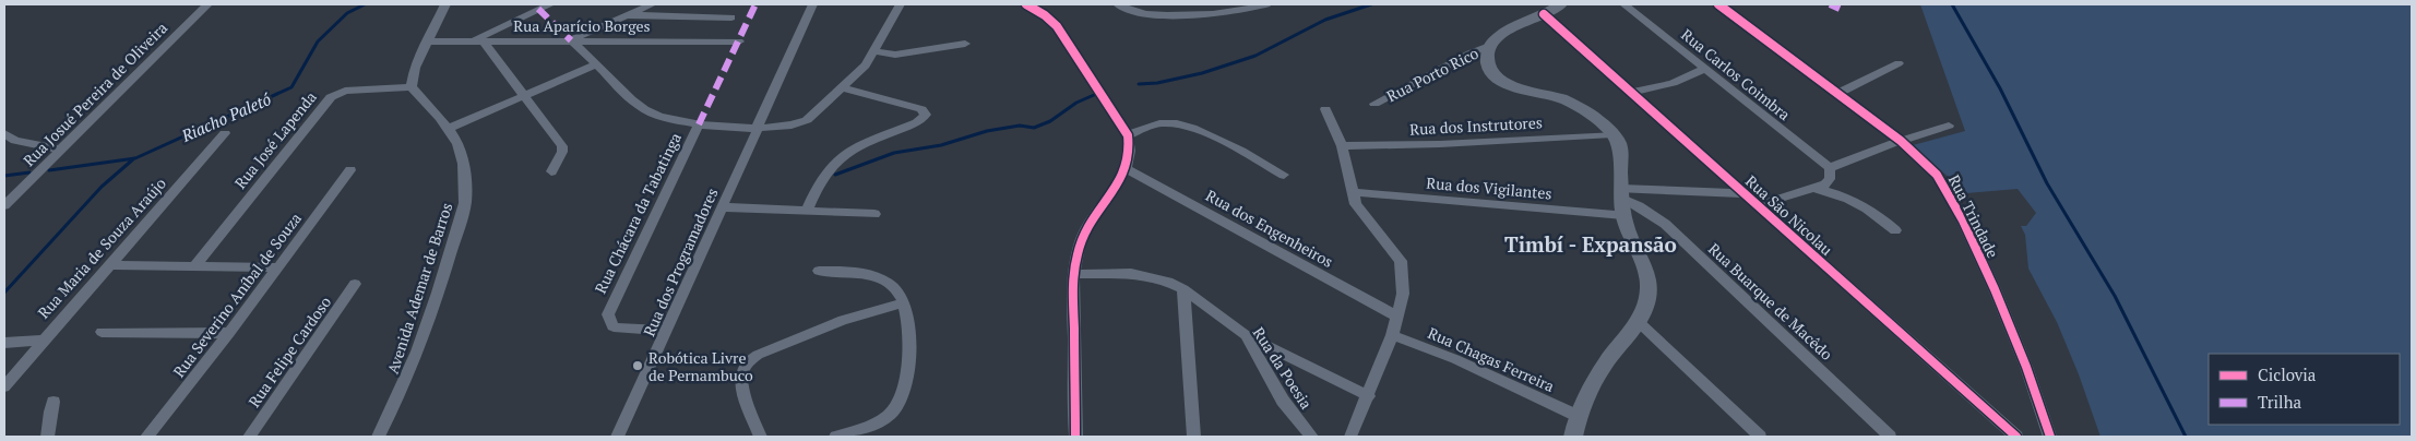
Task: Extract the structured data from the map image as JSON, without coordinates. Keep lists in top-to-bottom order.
{
  "streets": {
    "street": [
      "Rua Aparício Borges",
      "Rua Porto Rico",
      "Rua Carlos Coimbra",
      "Rua Josué Pereira de Oliveira",
      "Rua dos Instrutores",
      "Rua José Lapenda",
      "Rua dos Vigilantes",
      "Rua Chácara da Tabatinga",
      "Rua São Nicolau",
      "Rua Trindade",
      "Rua dos Engenheiros",
      "Rua Maria de Souza Araújo",
      "Rua dos Programadores",
      "Avenida Ademar de Barros",
      "Rua Severino Aníbal de Souza",
      "Rua Buarque de Macêdo",
      "Rua Felipe Cardoso",
      "Rua Chagas Ferreira",
      "Rua da Poesia"
    ]
  },
  "crossings": [
    ["Rua Porto Rico", "Rua dos Instrutores"],
    ["Rua Porto Rico", "Rua dos Vigilantes"],
    ["Rua Porto Rico", "Rua São Nicolau"],
    ["Rua Porto Rico", "Rua Buarque de Macêdo"],
    ["Rua Porto Rico", "Rua Chagas Ferreira"],
    ["Rua José Lapenda", "Avenida Ademar de Barros"],
    ["Rua dos Vigilantes", "Rua São Nicolau"],
    ["Rua dos Vigilantes", "Rua Buarque de Macêdo"],
    ["Rua Chácara da Tabatinga", "Rua dos Programadores"]
  ],
  "districts": ["Timbí - Expansão"],
  "water": ["Riacho Paletó"],
  "places": ["Robótica Livre de Pernambuco"],
  "legend": ["Ciclovia", "Trilha"]
}
